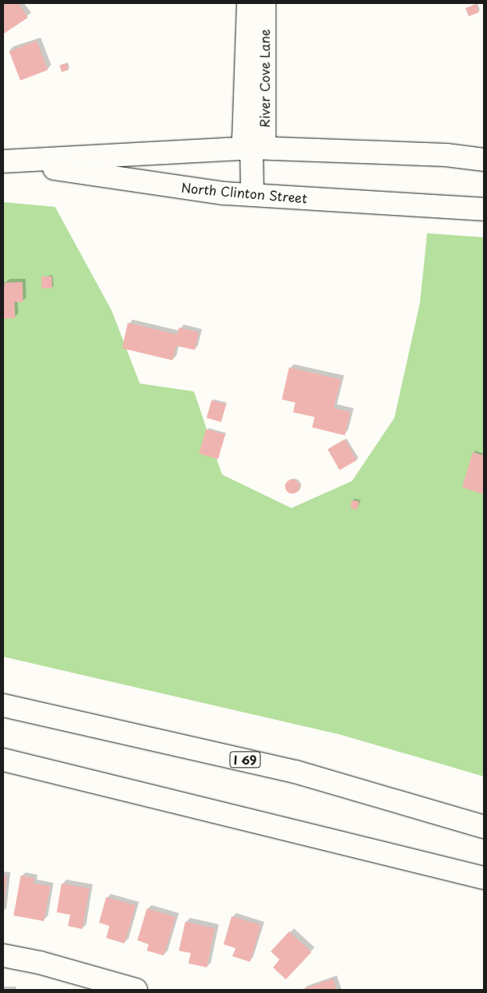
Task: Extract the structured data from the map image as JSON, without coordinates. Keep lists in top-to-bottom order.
{
  "streets": {
    "main road": ["River Cove Lane", "North Clinton Street", "I 69"]
  },
  "crossings": [
    ["River Cove Lane", "North Clinton Street"]
  ]
}
